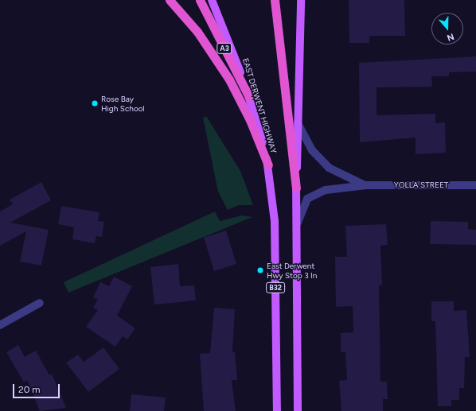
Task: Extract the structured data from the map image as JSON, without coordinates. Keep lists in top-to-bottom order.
{
  "streets": {
    "highway": ["A3"],
    "main road": ["EAST DERWENT HIGHWAY", "B32"],
    "street": ["YOLLA STREET"]
  },
  "crossings": [
    ["A3", "EAST DERWENT HIGHWAY"]
  ],
  "places": ["Rose Bay High School", "East Derwent Hwy Stop 3 In"],
  "scale_bar": "20 m",
  "north": "bottom"
}
